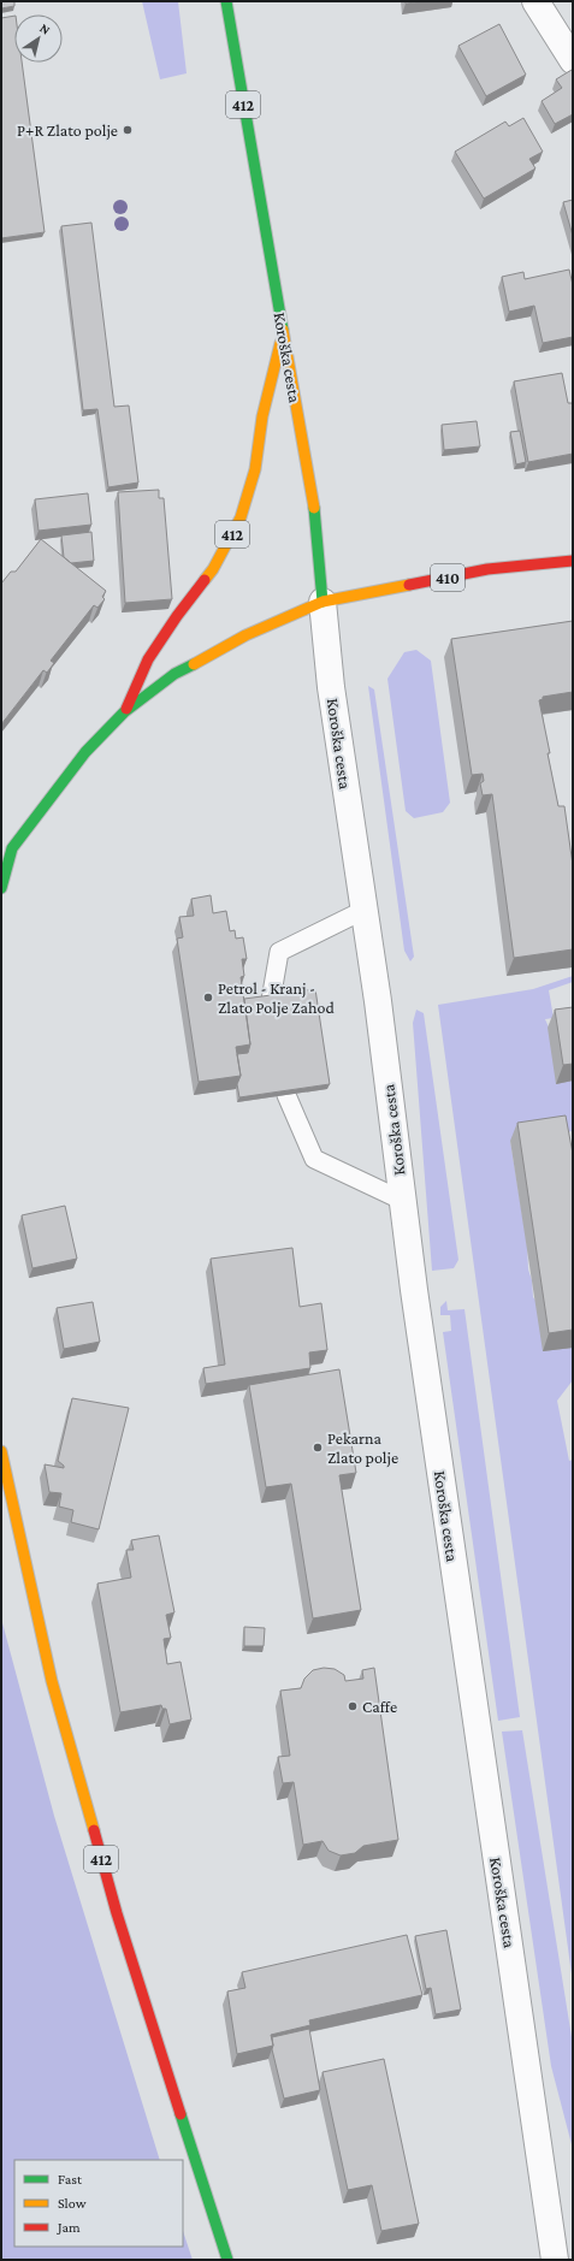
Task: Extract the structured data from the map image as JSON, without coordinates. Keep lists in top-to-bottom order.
{
  "streets": {
    "main road": ["412", "Koroška cesta", "410"]
  },
  "crossings": [
    ["412", "Koroška cesta"],
    ["412", "410"],
    ["Koroška cesta", "410"]
  ],
  "places": [
    "P+R Zlato polje",
    "Petrol - Kranj - Zlato Polje Zahod",
    "Pekarna Zlato polje",
    "Caffe"
  ],
  "legend": ["Fast", "Slow", "Jam"],
  "north": "top right"
}
